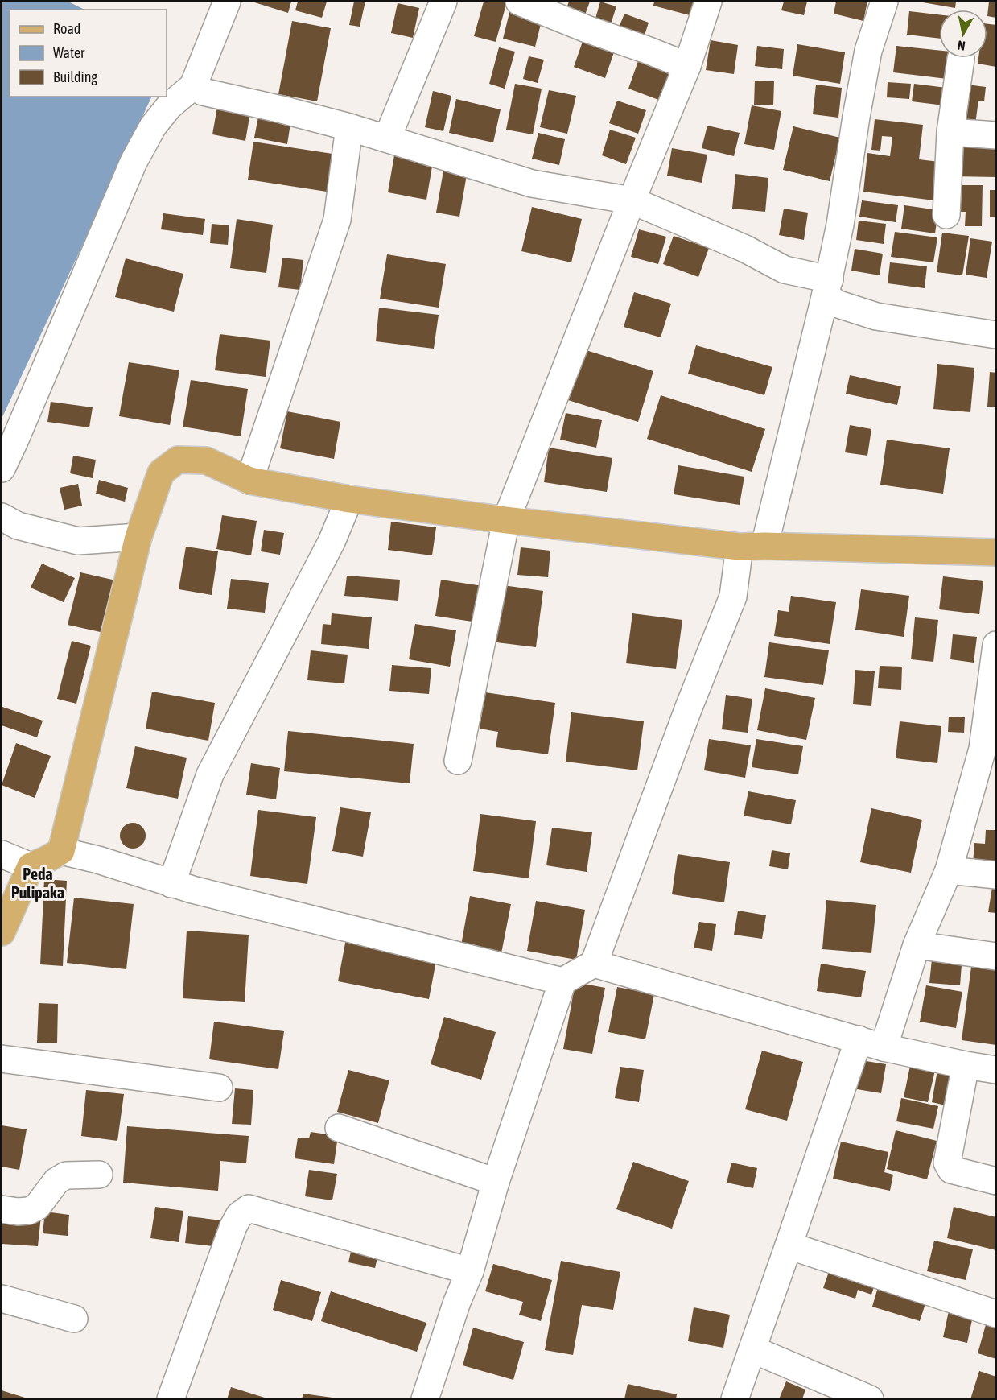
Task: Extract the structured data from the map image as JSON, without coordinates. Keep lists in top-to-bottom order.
{
  "districts": ["Peda Pulipaka"],
  "legend": ["Road", "Water", "Building"],
  "north": "bottom"
}
